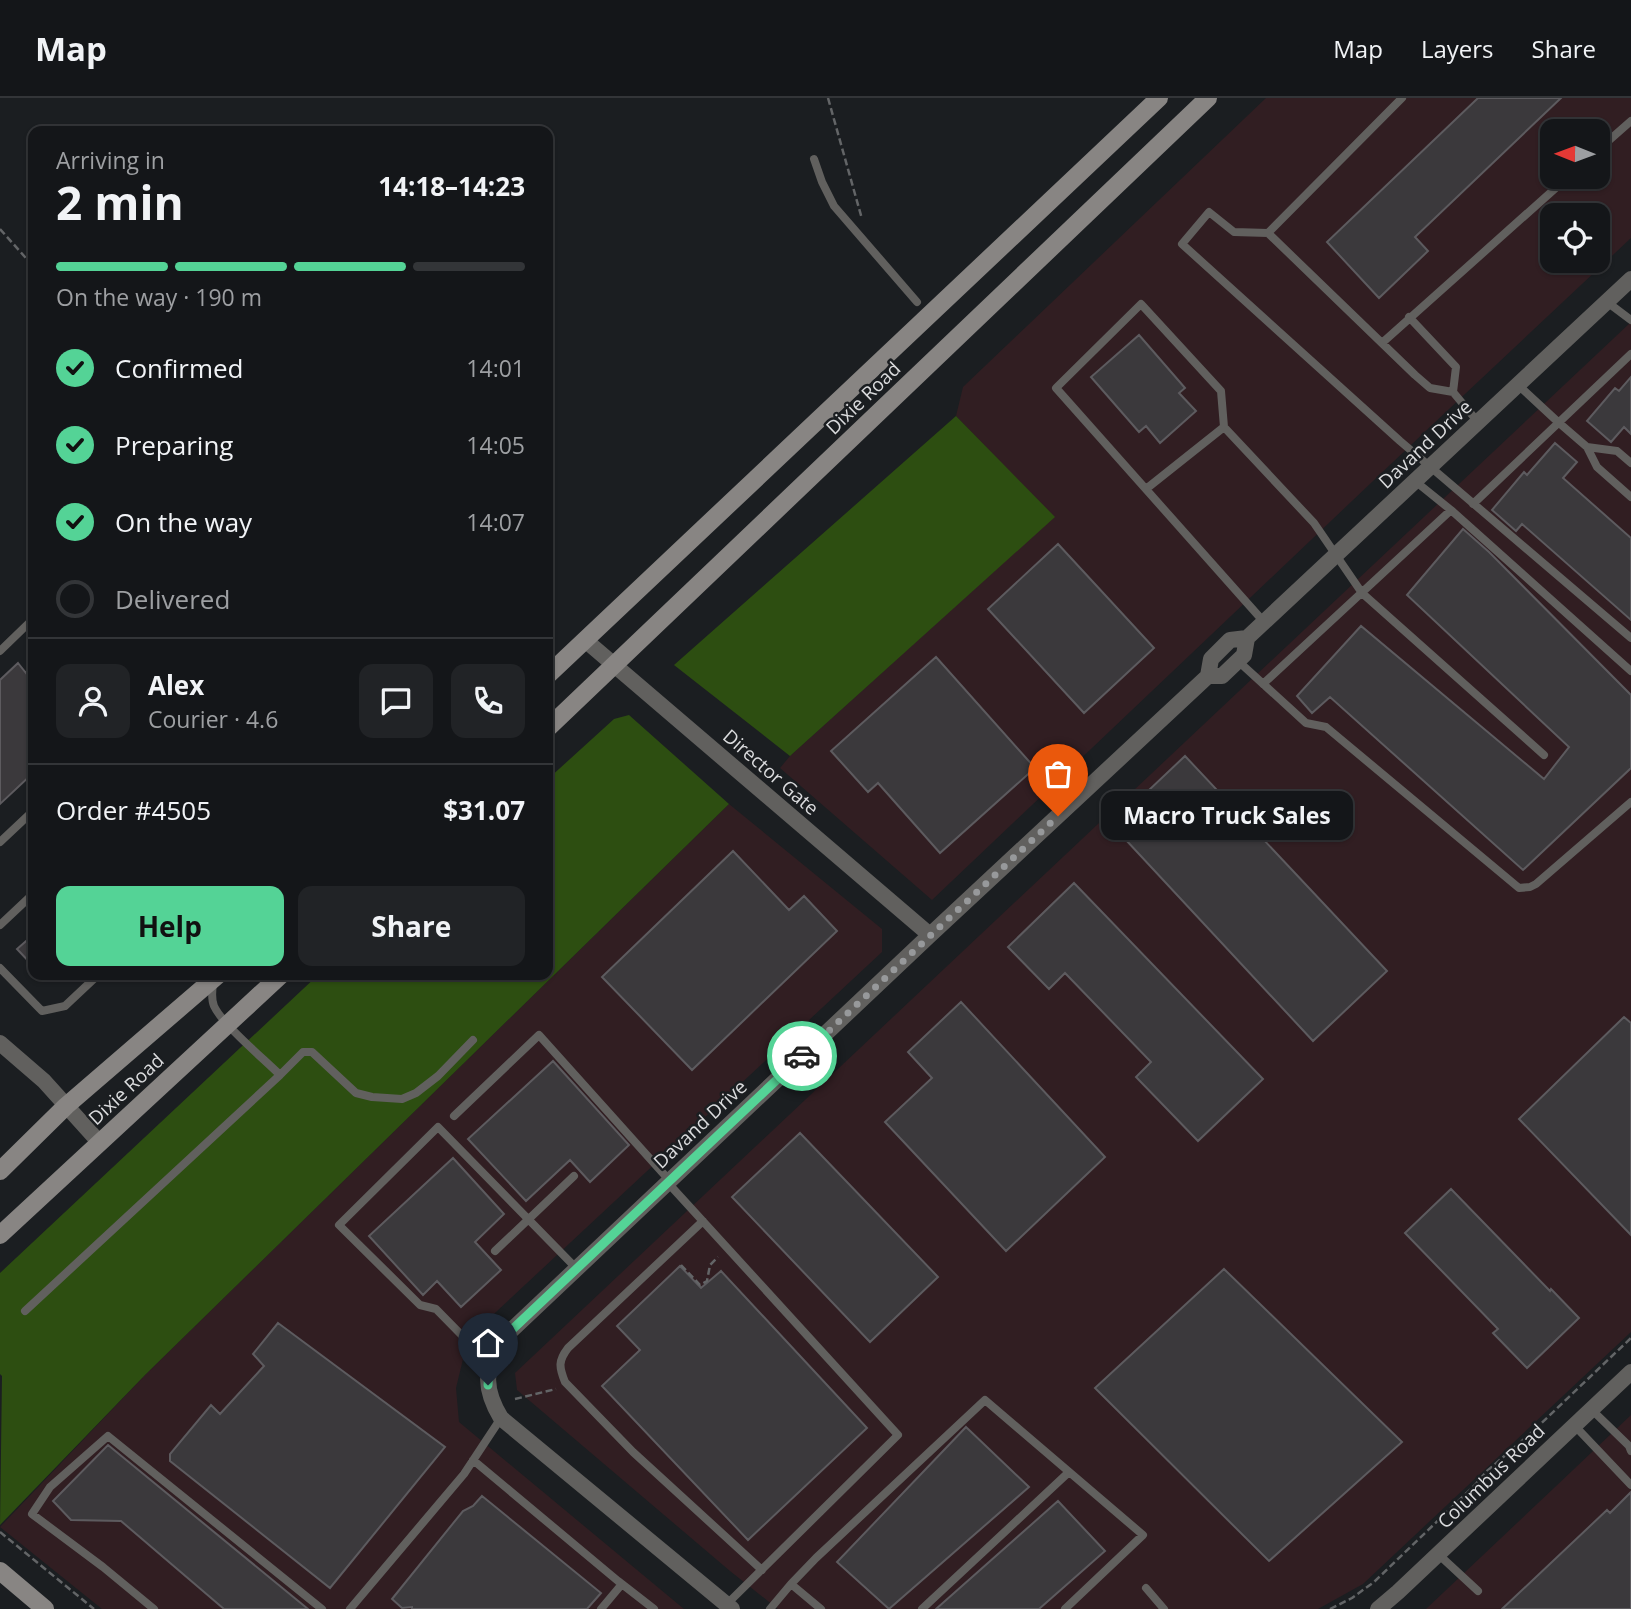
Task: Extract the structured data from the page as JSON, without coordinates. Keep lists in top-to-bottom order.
{
  "streets": {
    "main road": ["Dixie Road"],
    "street": ["Davand Drive", "Director Gate", "Columbus Road"]
  },
  "crossings": [
    ["Dixie Road", "Director Gate"],
    ["Davand Drive", "Director Gate"]
  ],
  "places": ["Macro Truck Sales"],
  "north": "left",
  "page": {
    "header": "Map",
    "nav": ["Map", "Layers", "Share"],
    "heading": ["2 min", "Arriving in", "14:18–14:23"],
    "panel": [
      "Alex",
      "Courier · 4.6",
      "Order #4505",
      "$31.07"
    ],
    "bar": "On the way · 190 m",
    "list": [
      ["Confirmed", "14:01"],
      ["Preparing", "14:05"],
      ["On the way", "14:07"],
      "Delivered"
    ],
    "bubble": "Macro Truck Sales",
    "buttons": ["Help", "Share"]
  }
}
